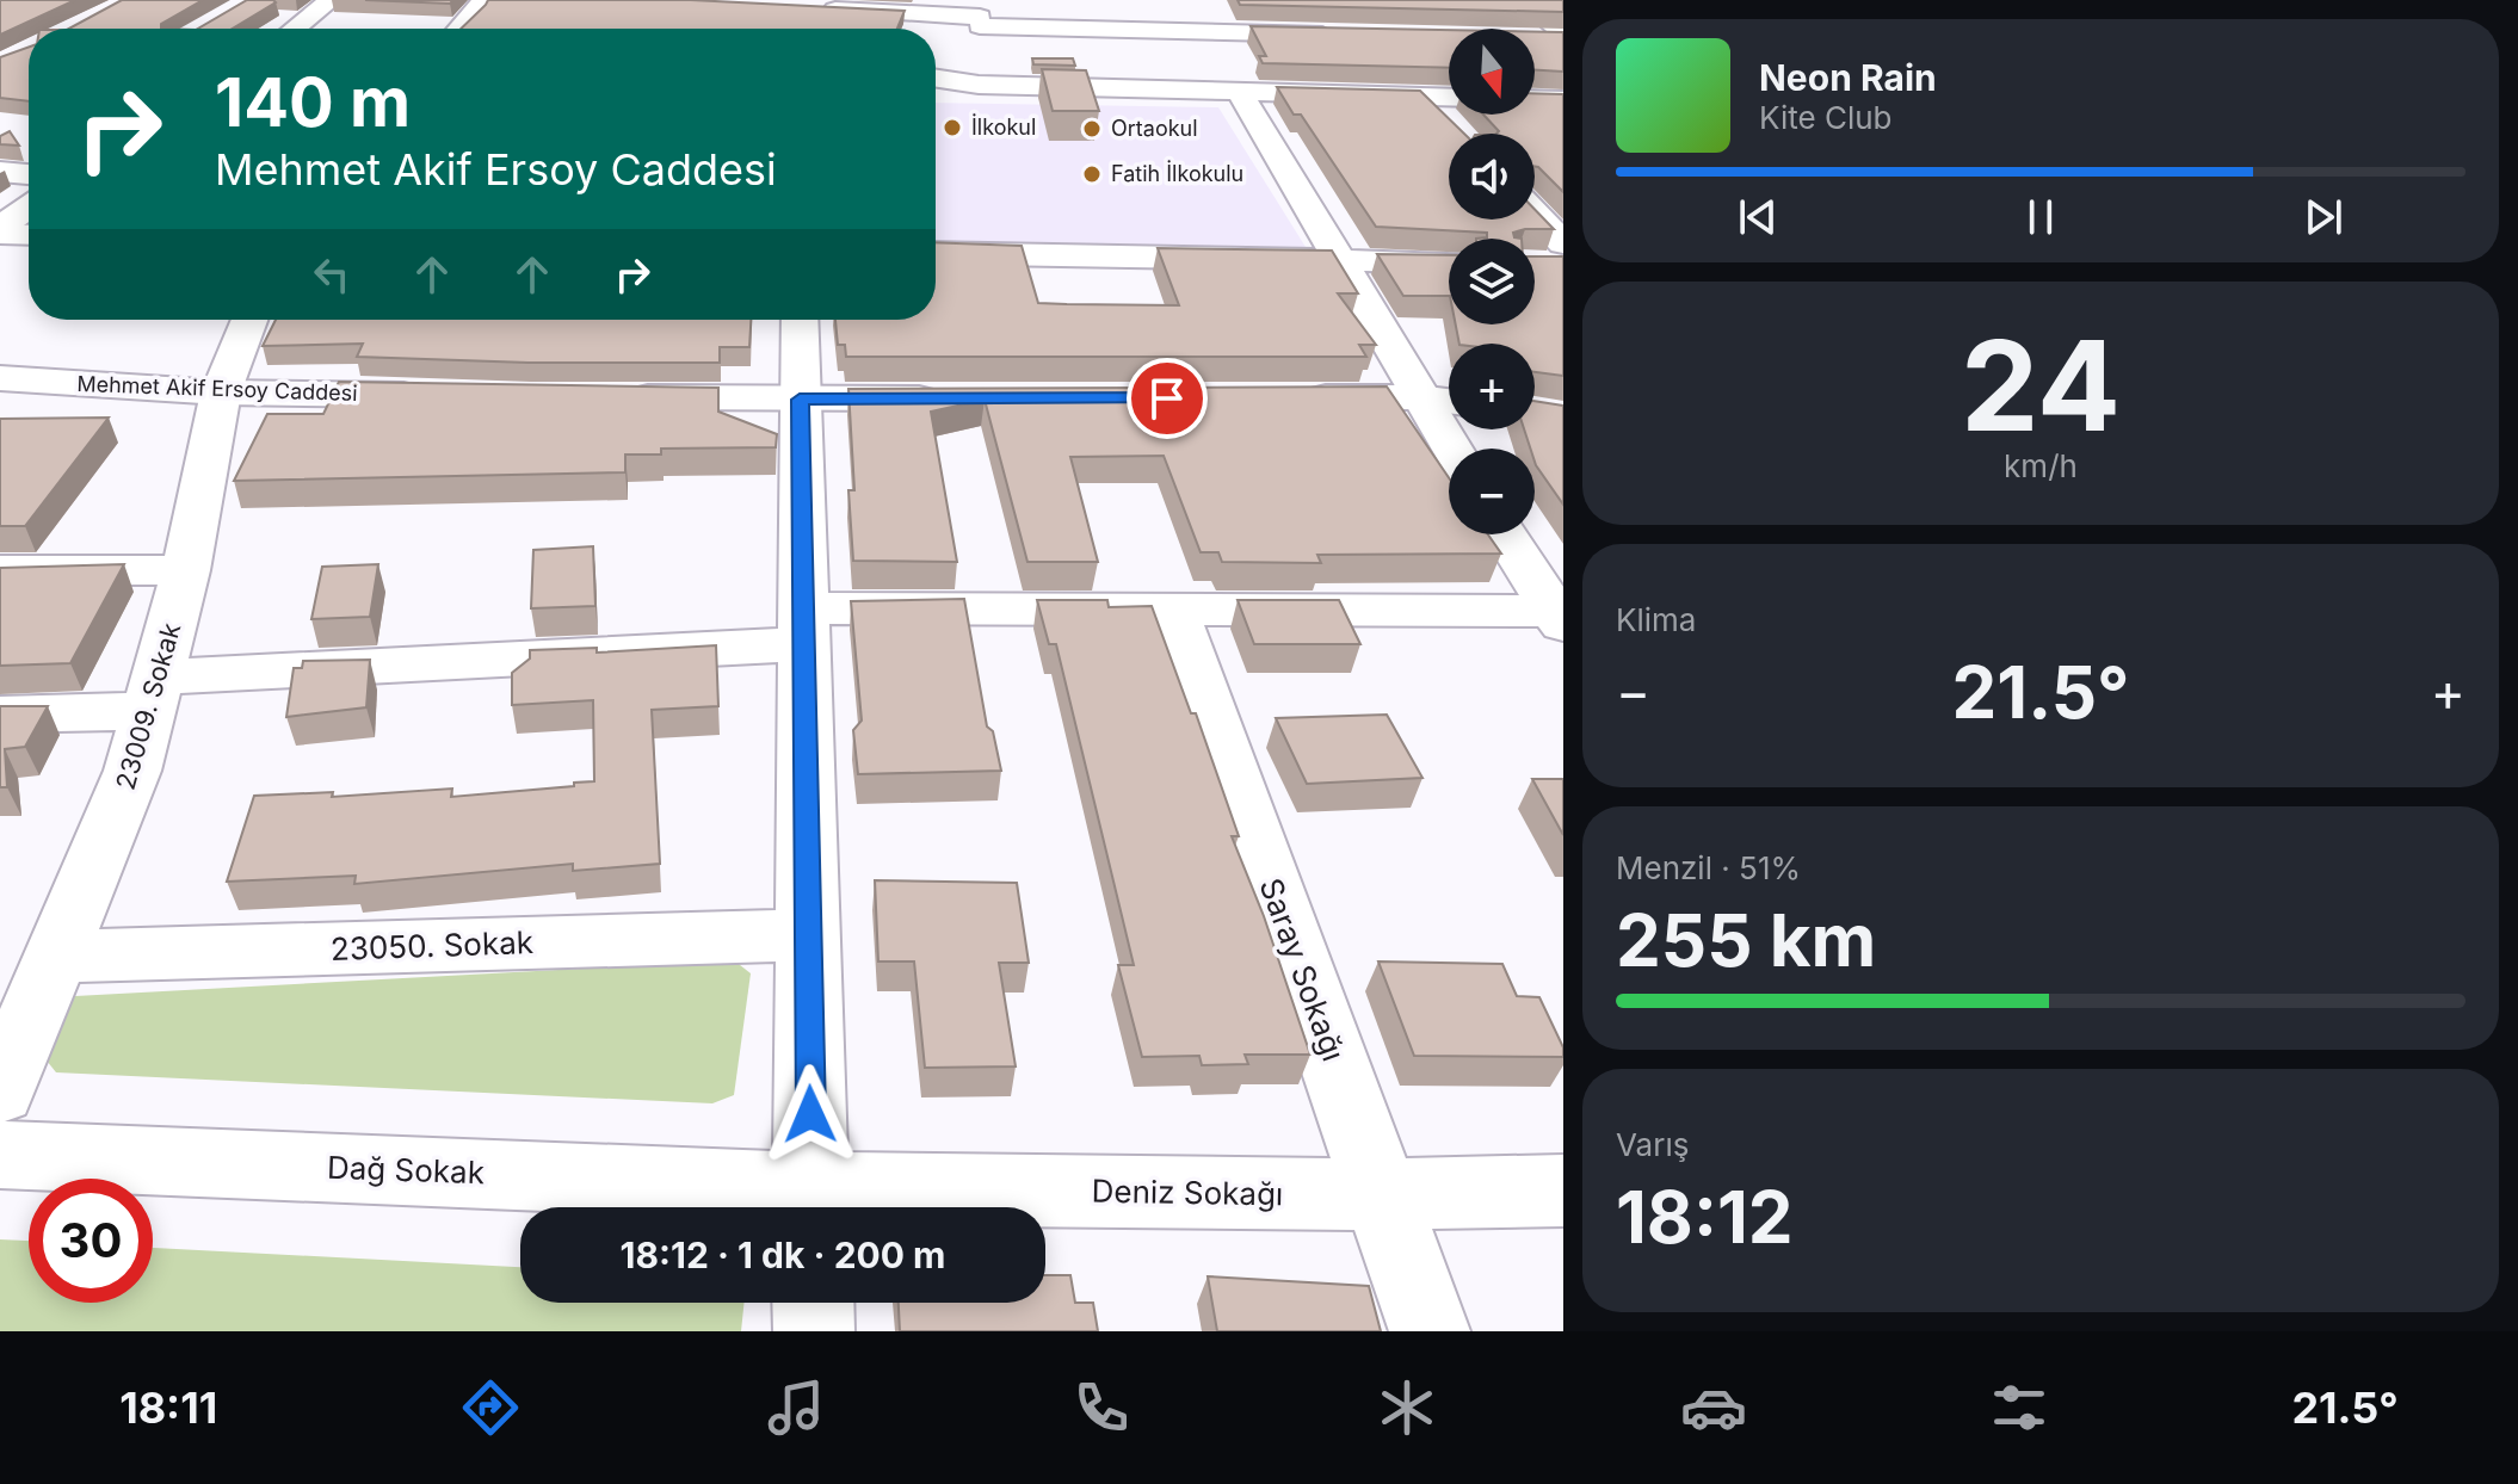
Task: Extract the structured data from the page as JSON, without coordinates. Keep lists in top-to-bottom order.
{
  "streets": {
    "street": [
      "Mehmet Akif Ersoy Caddesi",
      "23009. Sokak",
      "23050. Sokak",
      "Saray Sokağı",
      "Dağ Sokak",
      "Deniz Sokağı"
    ]
  },
  "crossings": [
    ["Mehmet Akif Ersoy Caddesi", "23009. Sokak"],
    ["23009. Sokak", "23050. Sokak"],
    ["Saray Sokağı", "Deniz Sokağı"],
    ["Dağ Sokak", "Deniz Sokağı"]
  ],
  "places": ["İlkokul", "Ortaokul", "Fatih İlkokulu"],
  "north": "bottom",
  "page": {
    "map_buttons": ["+", "−"],
    "turn": ["140 m", "Mehmet Akif Ersoy Caddesi"],
    "song": ["Neon Rain", "Kite Club"],
    "tile": [
      ["24", "km/h"],
      "Klima",
      ["Menzil · 51%", "255 km"],
      ["Varış", "18:12"]
    ],
    "heat": ["−", "21.5°", "+"],
    "limit": "30",
    "trip": "18:12 · 1 dk · 200 m",
    "tabs": ["18:11", "21.5°"]
  }
}
